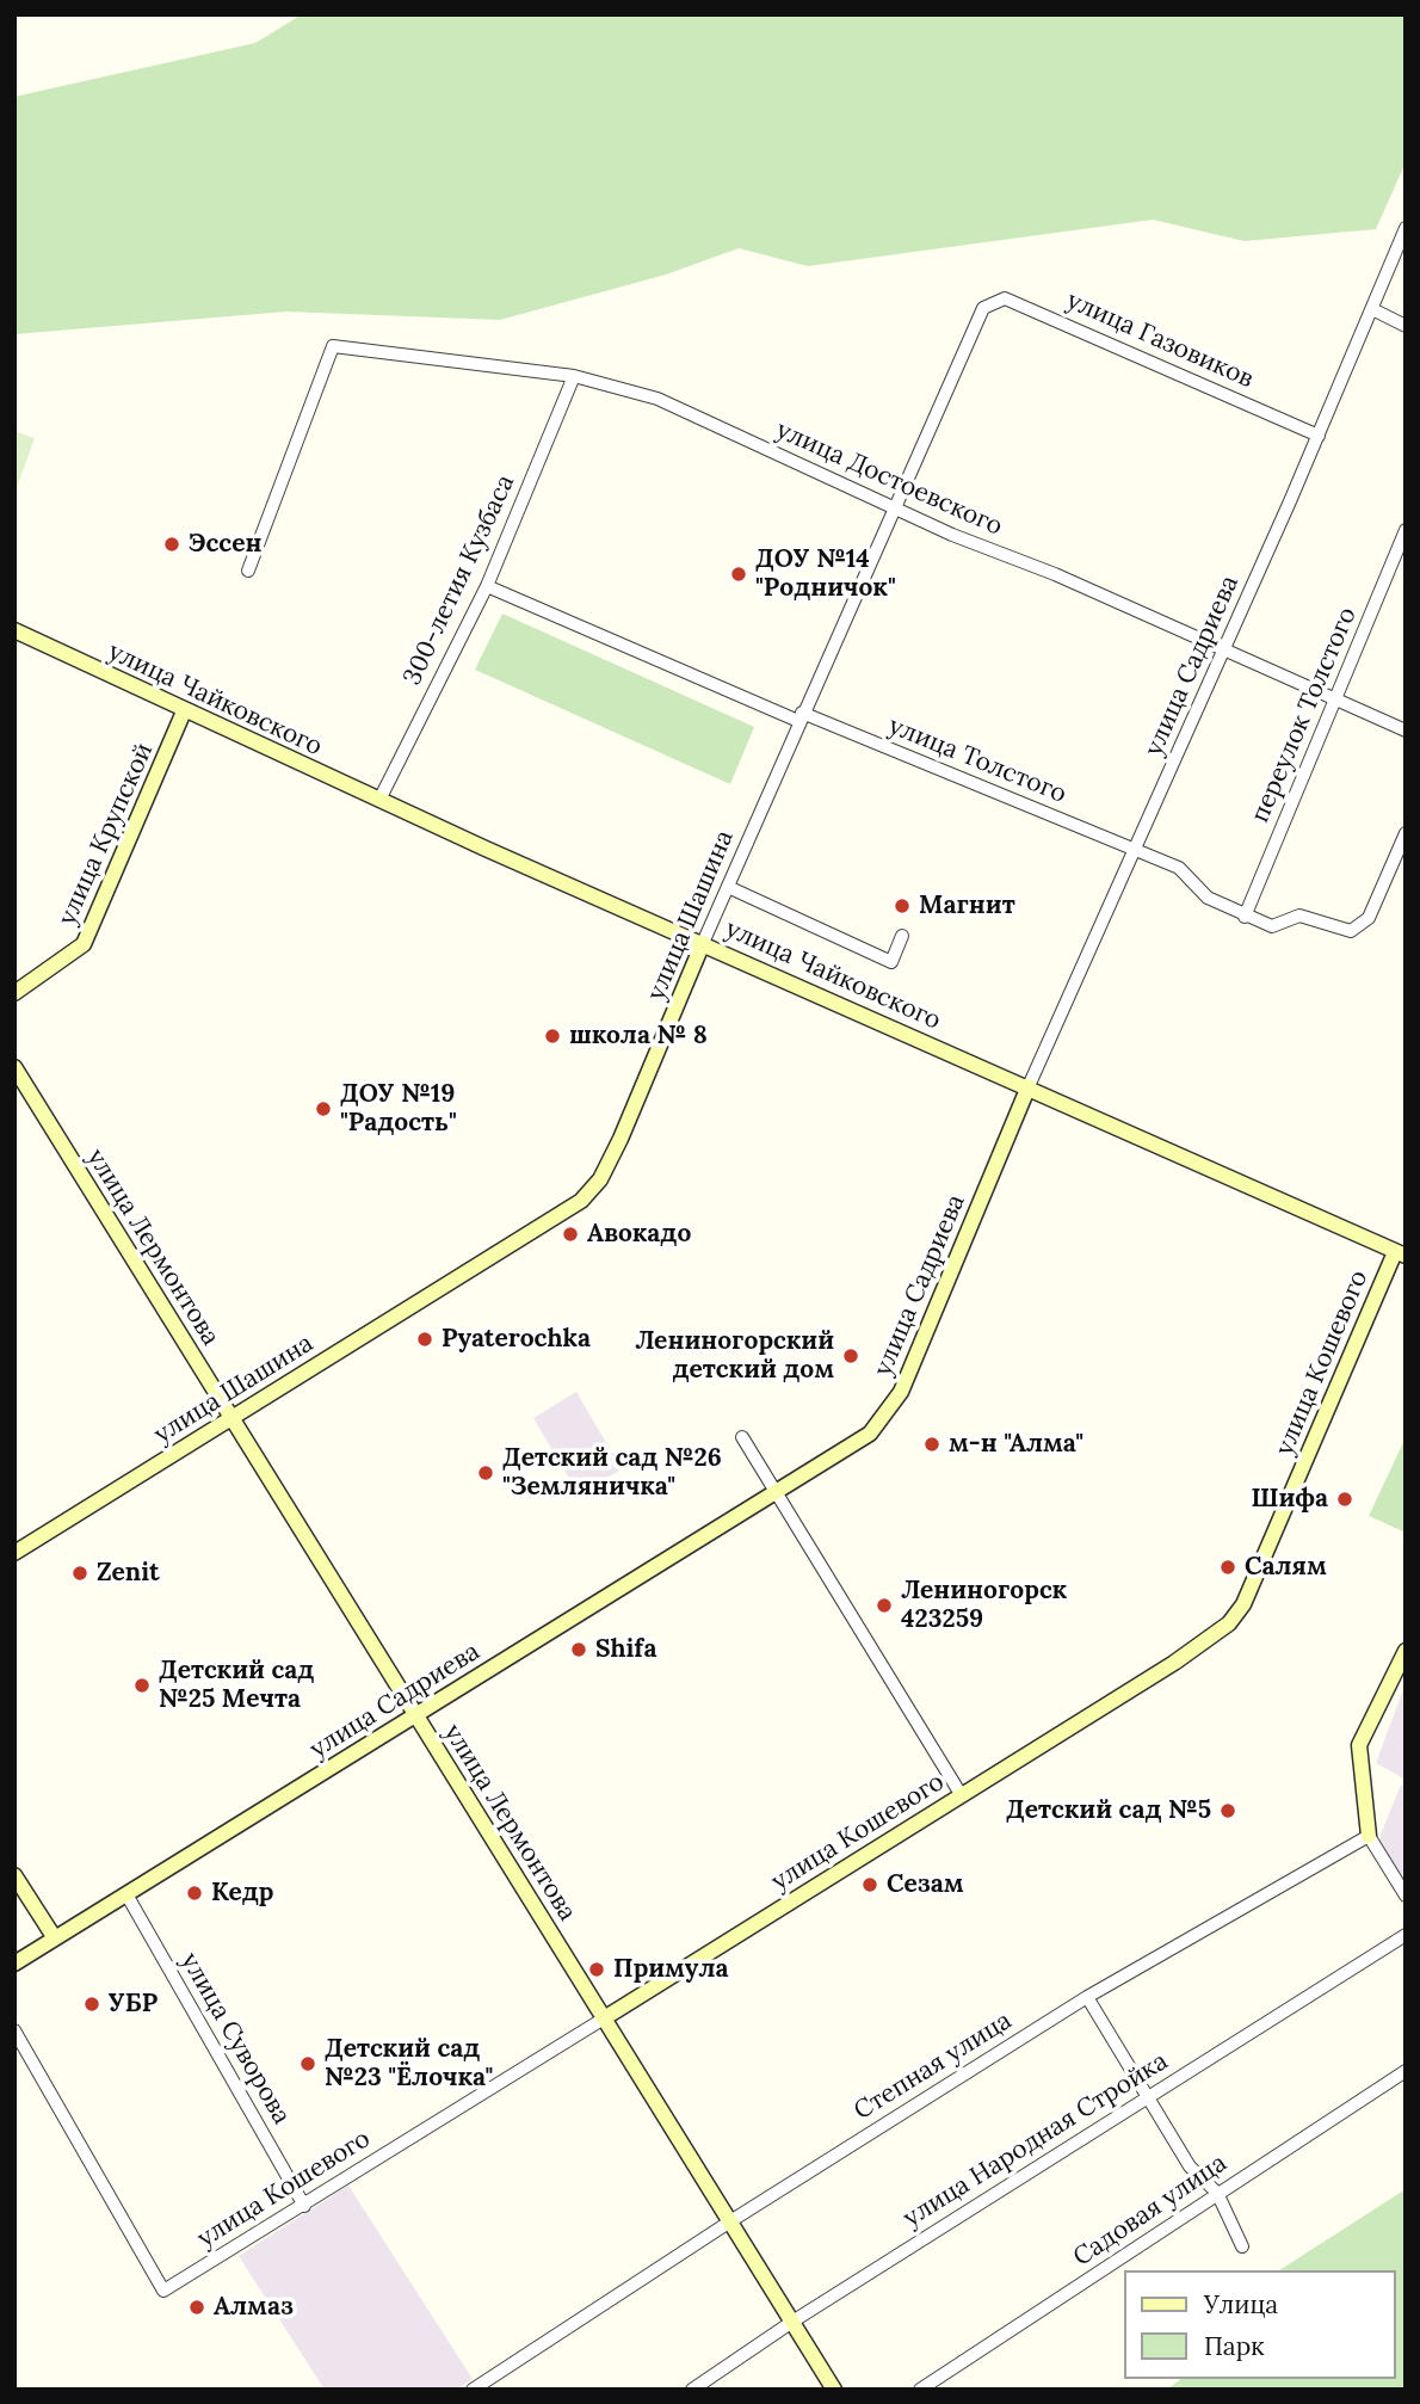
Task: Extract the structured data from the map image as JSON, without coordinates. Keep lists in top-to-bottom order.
{
  "streets": {
    "street": [
      "улица Газовиков",
      "улица Достоевского",
      "300-летия Кузбаса",
      "улица Садриева",
      "улица Чайковского",
      "переулок Толстого",
      "улица Толстого",
      "улица Крупской",
      "улица Шашина",
      "улица Лермонтова",
      "улица Кошевого",
      "улица Суворова",
      "Степная улица",
      "улица Народная Стройка",
      "Садовая улица"
    ]
  },
  "crossings": [
    ["улица Газовиков", "улица Садриева"],
    ["улица Газовиков", "улица Шашина"],
    ["улица Достоевского", "300-летия Кузбаса"],
    ["улица Достоевского", "улица Садриева"],
    ["улица Достоевского", "переулок Толстого"],
    ["улица Достоевского", "улица Шашина"],
    ["300-летия Кузбаса", "улица Чайковского"],
    ["300-летия Кузбаса", "улица Толстого"],
    ["улица Садриева", "улица Чайковского"],
    ["улица Садриева", "улица Толстого"],
    ["улица Садриева", "улица Лермонтова"],
    ["улица Садриева", "улица Суворова"],
    ["улица Чайковского", "улица Крупской"],
    ["улица Чайковского", "улица Шашина"],
    ["улица Чайковского", "улица Кошевого"],
    ["переулок Толстого", "улица Толстого"],
    ["улица Толстого", "улица Шашина"],
    ["улица Шашина", "улица Лермонтова"],
    ["улица Лермонтова", "улица Кошевого"],
    ["улица Лермонтова", "Степная улица"],
    ["улица Лермонтова", "улица Народная Стройка"],
    ["улица Кошевого", "улица Суворова"]
  ],
  "places": [
    "Эссен",
    "ДОУ №14 \"Родничок\"",
    "Магнит",
    "школа № 8",
    "ДОУ №19 \"Радость\"",
    "Авокадо",
    "Pyaterochka",
    "Лениногорский детский дом",
    "м-н \"Алма\"",
    "Детский сад №26 \"Земляничка\"",
    "Шифа",
    "Салям",
    "Zenit",
    "Лениногорск 423259",
    "Shifa",
    "Детский сад №25 Мечта",
    "Детский сад №5",
    "Сезам",
    "Кедр",
    "Примула",
    "УБР",
    "Детский сад №23 \"Ёлочка\"",
    "Алмаз"
  ],
  "legend": ["Улица", "Парк"]
}
